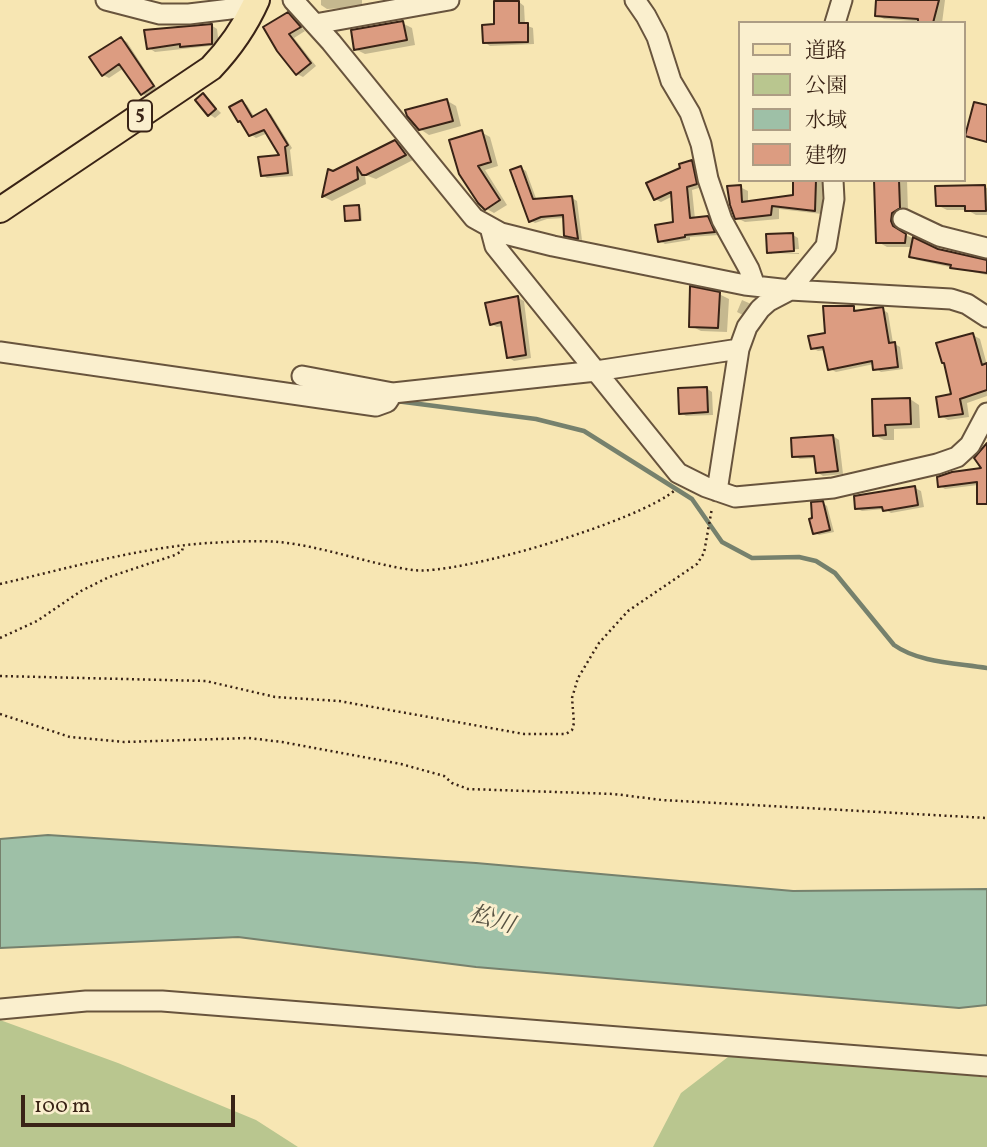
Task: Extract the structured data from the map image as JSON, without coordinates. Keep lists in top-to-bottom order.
{
  "streets": {
    "main road": ["5"]
  },
  "water": ["松川"],
  "legend": [
    "道路",
    "公園",
    "水域",
    "建物"
  ],
  "scale_bar": "100 m"
}
